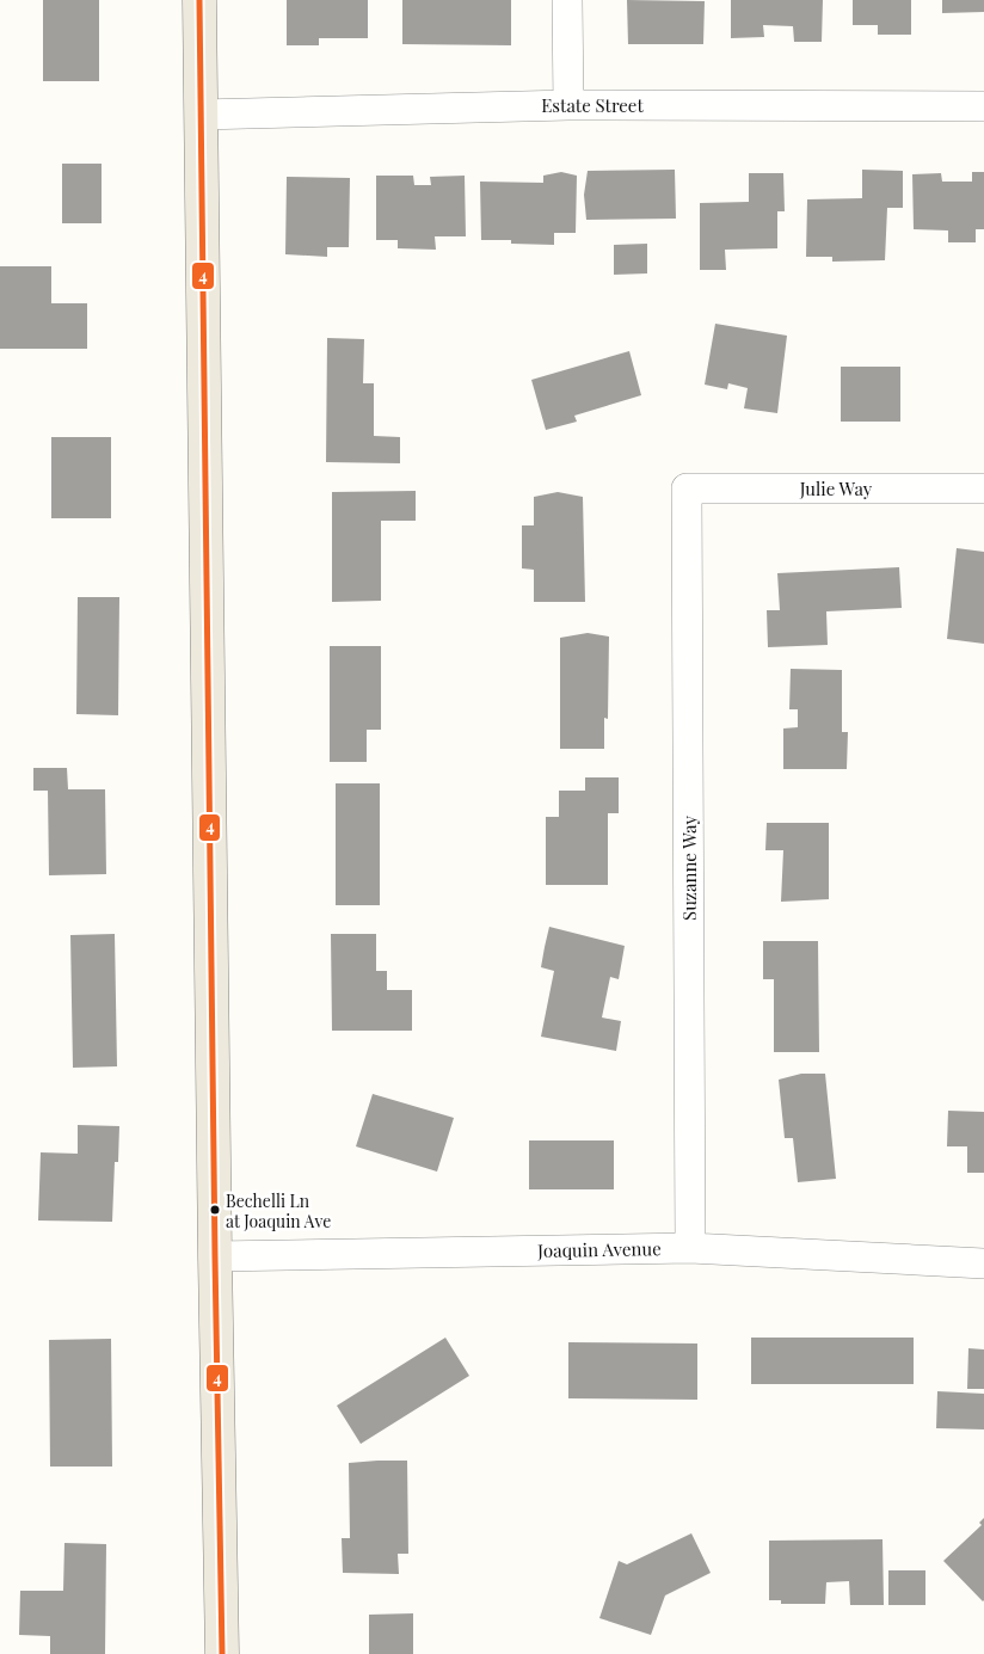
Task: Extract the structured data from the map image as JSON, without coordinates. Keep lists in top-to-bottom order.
{
  "streets": {
    "street": [
      "Estate Street",
      "Julie Way",
      "Suzanne Way",
      "Joaquin Avenue"
    ]
  },
  "crossings": [
    ["Julie Way", "Suzanne Way"],
    ["Suzanne Way", "Joaquin Avenue"]
  ],
  "places": ["Bechelli Ln at Joaquin Ave"],
  "lines": ["transit line 4"]
}
